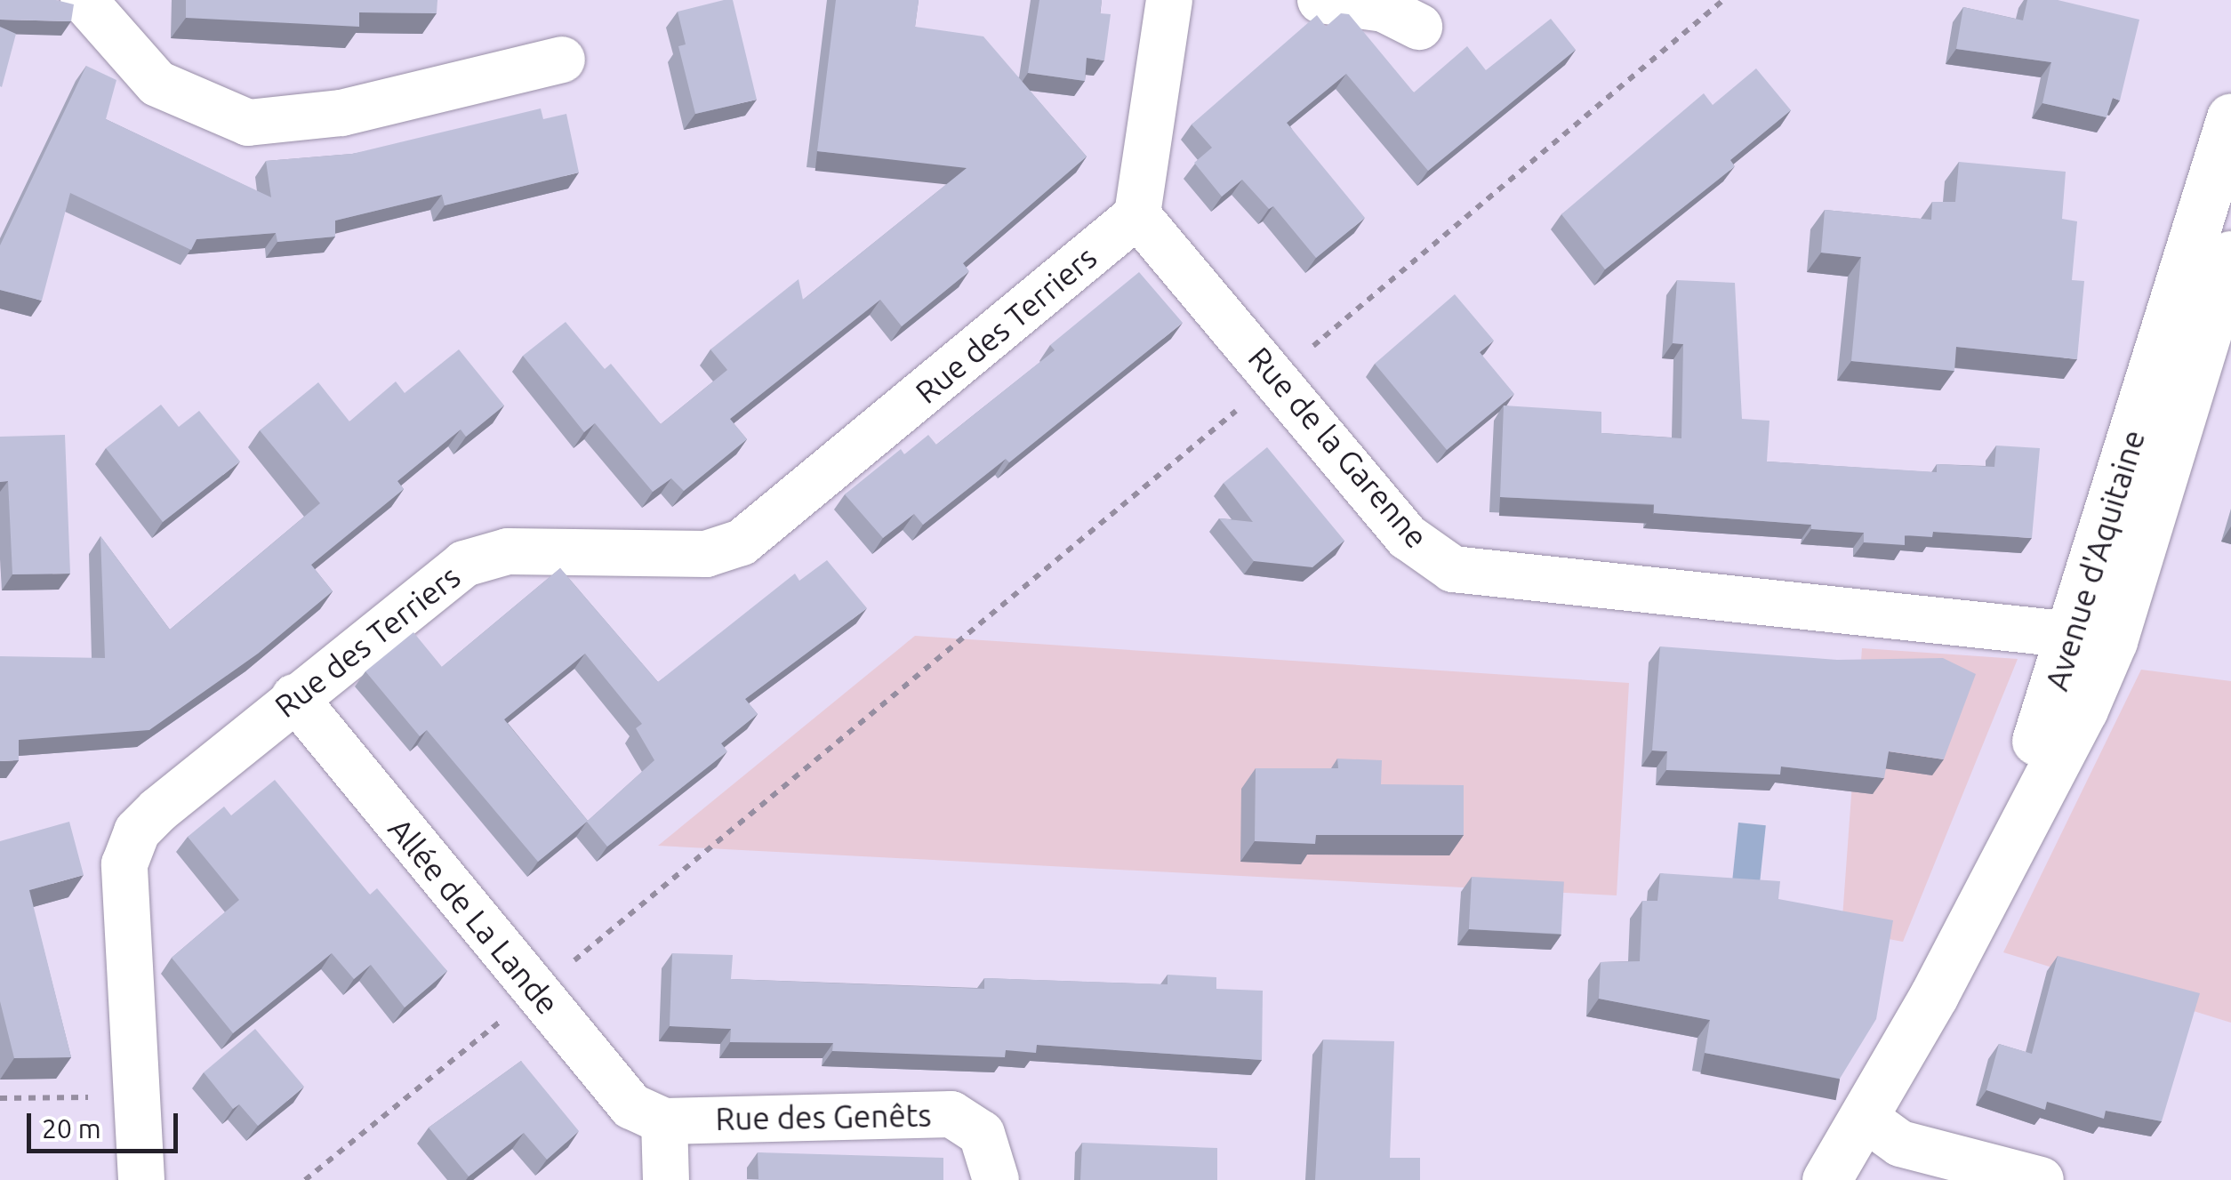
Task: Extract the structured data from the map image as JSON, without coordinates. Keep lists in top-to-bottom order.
{
  "streets": {
    "street": [
      "Rue des Terriers",
      "Rue de la Garenne",
      "Avenue d'Aquitaine",
      "Allée de La Lande",
      "Rue des Genêts"
    ]
  },
  "crossings": [
    ["Rue des Terriers", "Rue de la Garenne"],
    ["Rue des Terriers", "Allée de La Lande"],
    ["Rue de la Garenne", "Avenue d'Aquitaine"],
    ["Allée de La Lande", "Rue des Genêts"]
  ],
  "scale_bar": "20 m"
}
